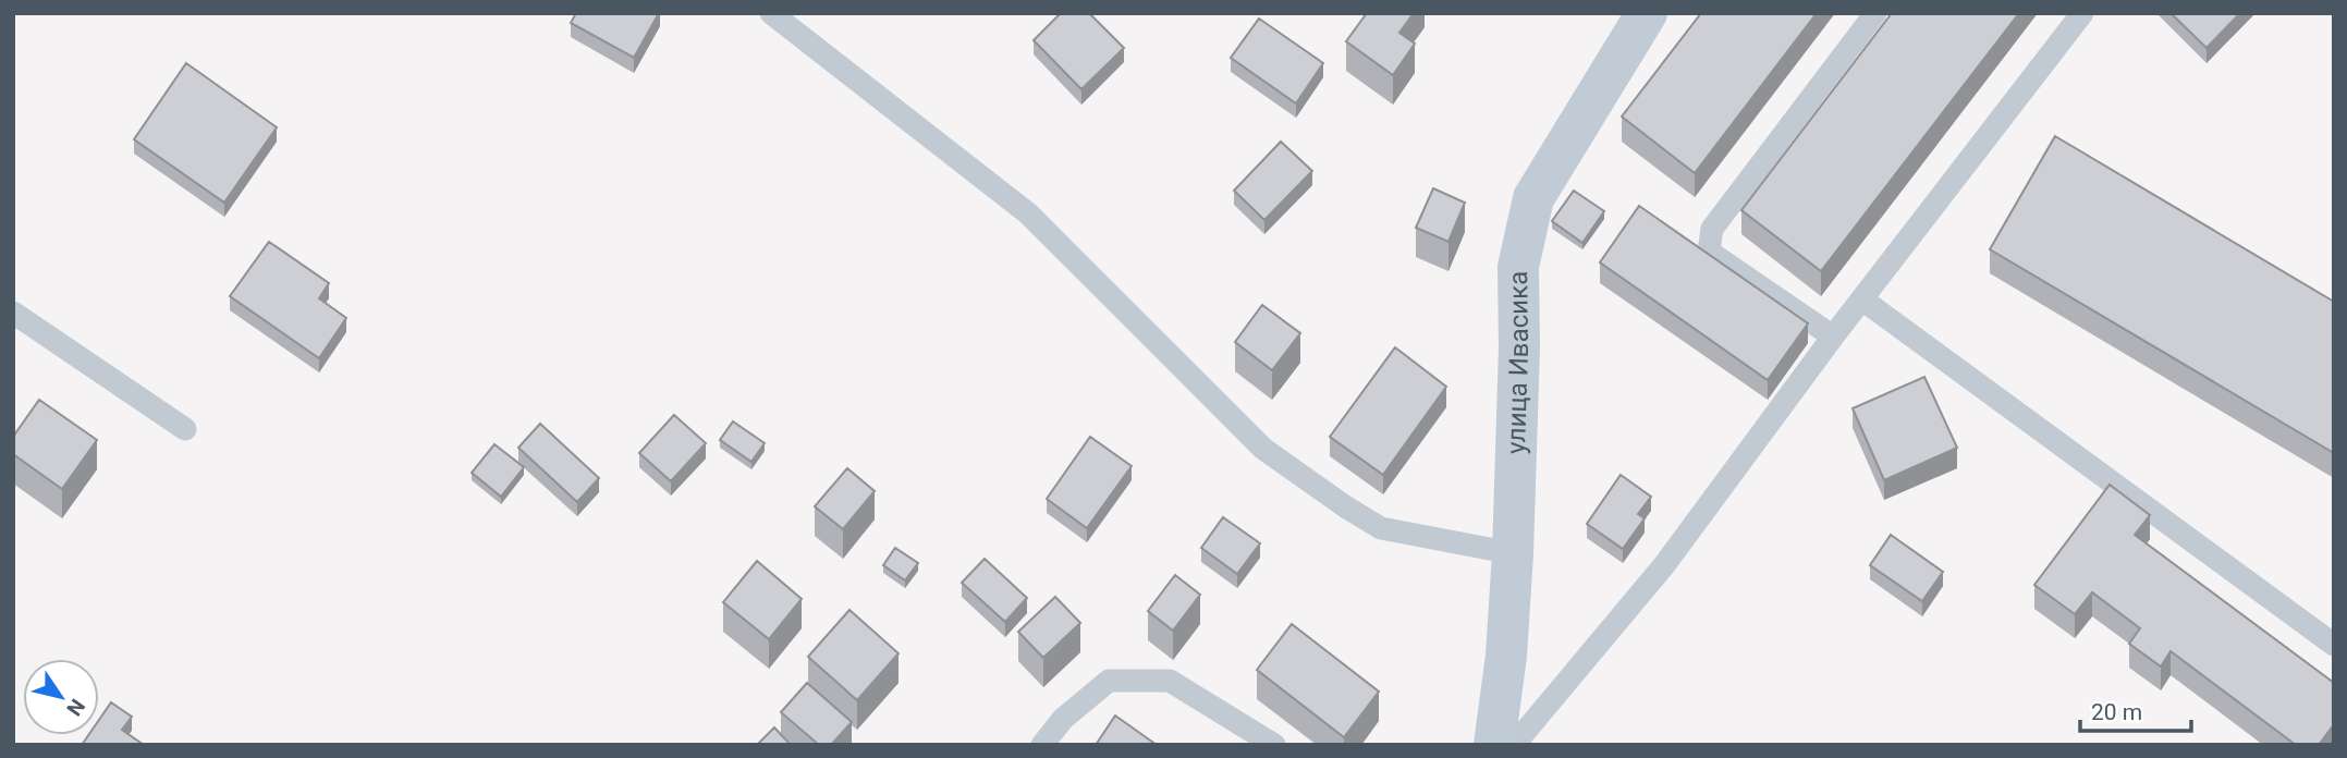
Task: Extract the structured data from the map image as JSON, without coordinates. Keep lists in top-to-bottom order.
{
  "streets": {
    "main road": ["улица Ивасика"]
  },
  "scale_bar": "20 m",
  "north": "bottom right"
}
